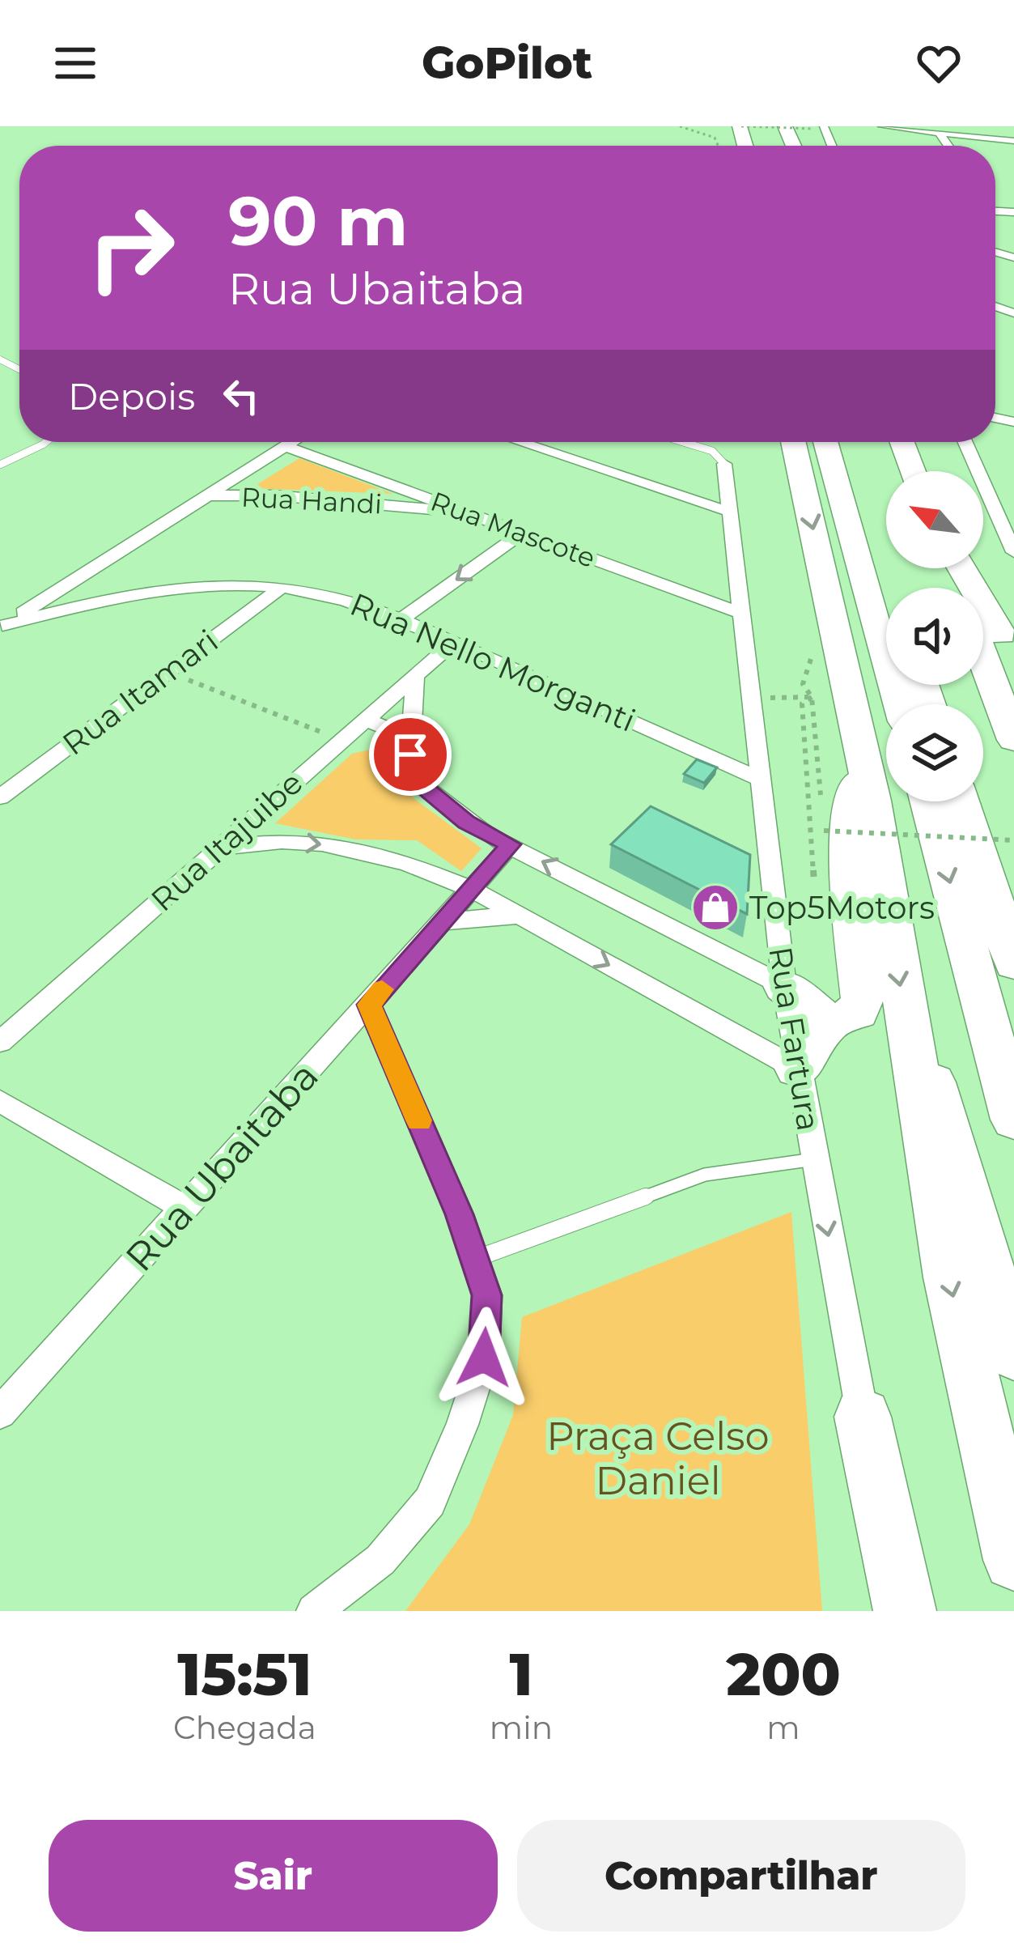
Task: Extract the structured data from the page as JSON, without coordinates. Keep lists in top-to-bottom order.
{
  "streets": {
    "street": [
      "Rua Handi",
      "Rua Mascote",
      "Rua Nello Morganti",
      "Rua Itamari",
      "Rua Itajuibe",
      "Rua Fartura",
      "Rua Ubaitaba"
    ]
  },
  "crossings": [
    ["Rua Handi", "Rua Mascote"],
    ["Rua Mascote", "Rua Fartura"],
    ["Rua Nello Morganti", "Rua Itamari"],
    ["Rua Nello Morganti", "Rua Itajuibe"],
    ["Rua Nello Morganti", "Rua Fartura"]
  ],
  "parks": ["Praça Celso Daniel"],
  "places": {
    "shop": ["Top5Motors"]
  },
  "north": "top left",
  "page": {
    "header": "GoPilot",
    "turn": ["90 m", "Rua Ubaitaba"],
    "then": "Depois",
    "eta": [
      "15:51",
      "Chegada",
      "1",
      "min",
      "200",
      "m"
    ],
    "buttons": ["Sair", "Compartilhar"]
  }
}
